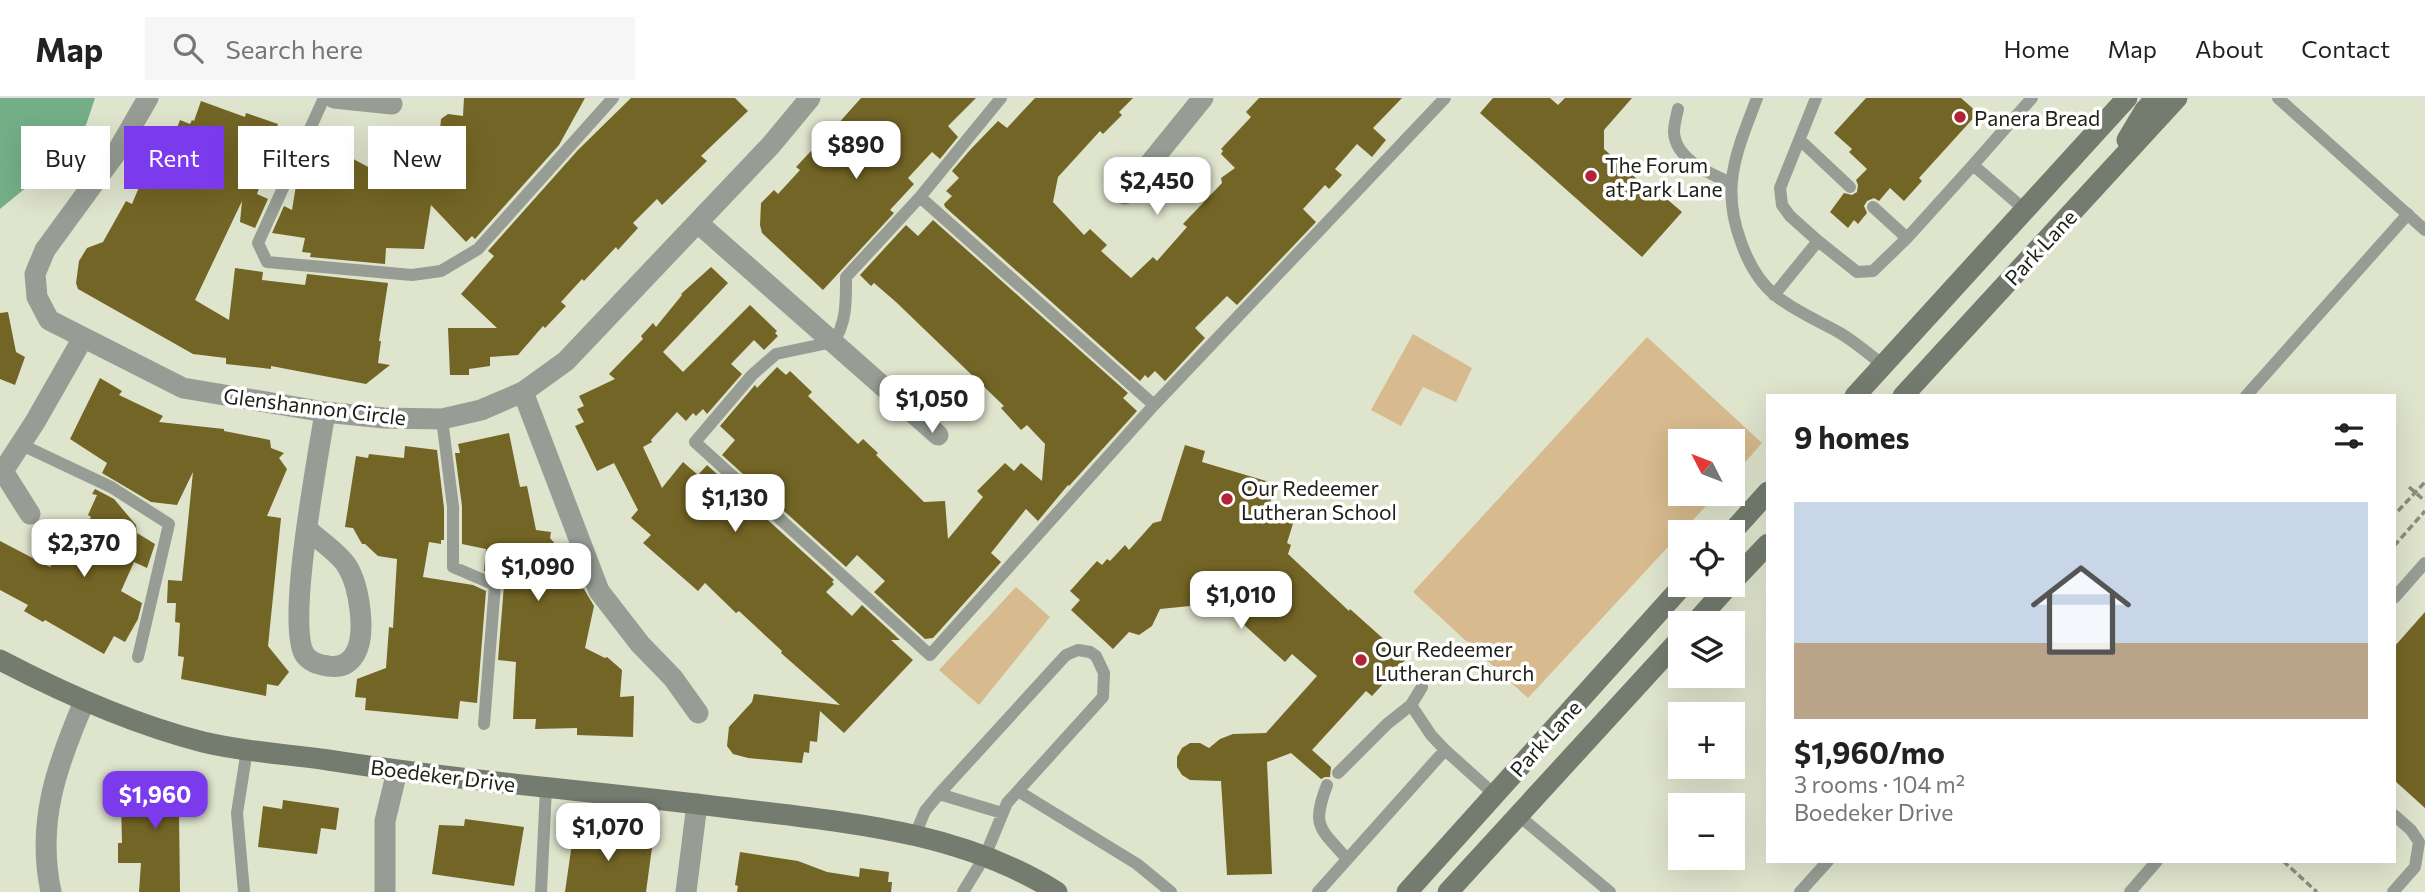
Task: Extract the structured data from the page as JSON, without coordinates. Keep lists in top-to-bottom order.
{
  "streets": {
    "main road": ["Park Lane", "Boedeker Drive"],
    "street": ["Glenshannon Circle"]
  },
  "places": [
    "Panera Bread",
    "The Forum at Park Lane",
    "Our Redeemer Lutheran School",
    "Our Redeemer Lutheran Church"
  ],
  "north": "top left",
  "page": {
    "header": "Map",
    "search": "Search here",
    "nav": [
      "Home",
      "Map",
      "About",
      "Contact"
    ],
    "price": [
      "$890",
      "$2,450",
      "$1,050",
      "$1,130",
      "$2,370",
      "$1,090",
      "$1,010",
      "$1,960",
      "$1,070"
    ],
    "chip": [
      "Buy",
      "Rent",
      "Filters",
      "New"
    ],
    "heading": "9 homes",
    "map_buttons": ["+", "−"],
    "list": [
      {
        "name": "$1,960/mo",
        "note": "3 rooms · 104 m² · Boedeker Drive"
      }
    ]
  }
}
